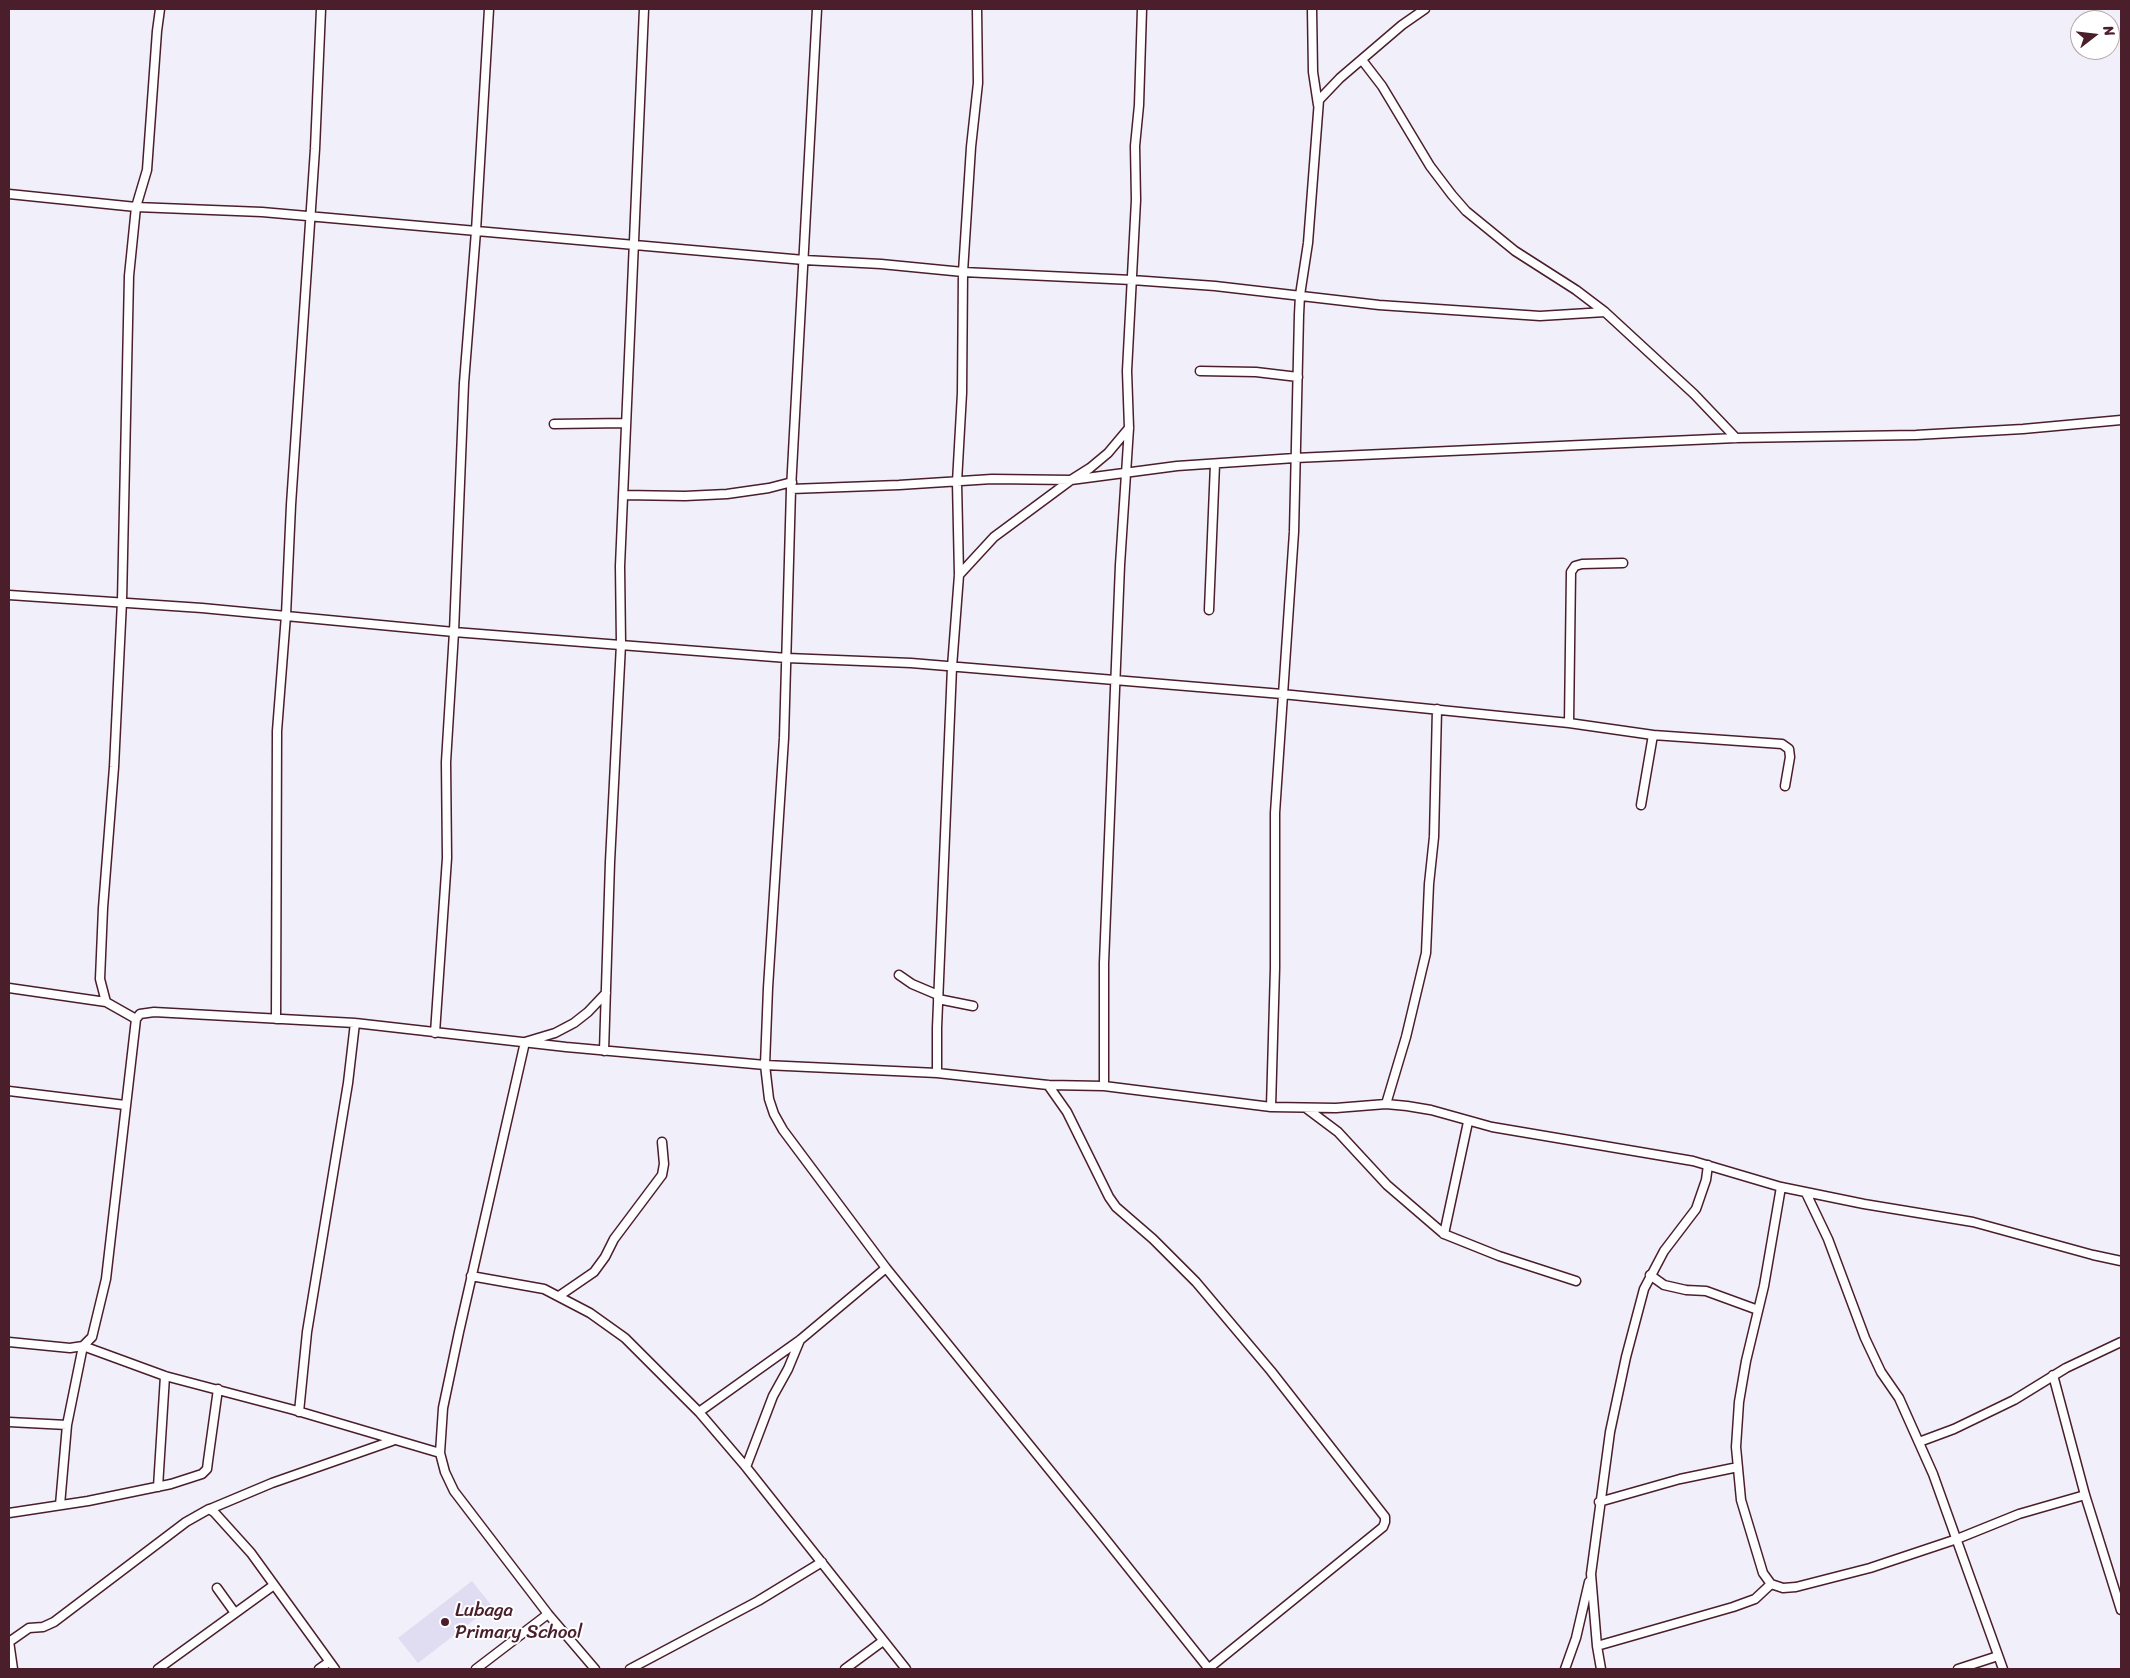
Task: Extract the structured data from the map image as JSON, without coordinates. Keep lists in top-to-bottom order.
{
  "places": ["Lubaga Primary School"],
  "north": "right"
}
